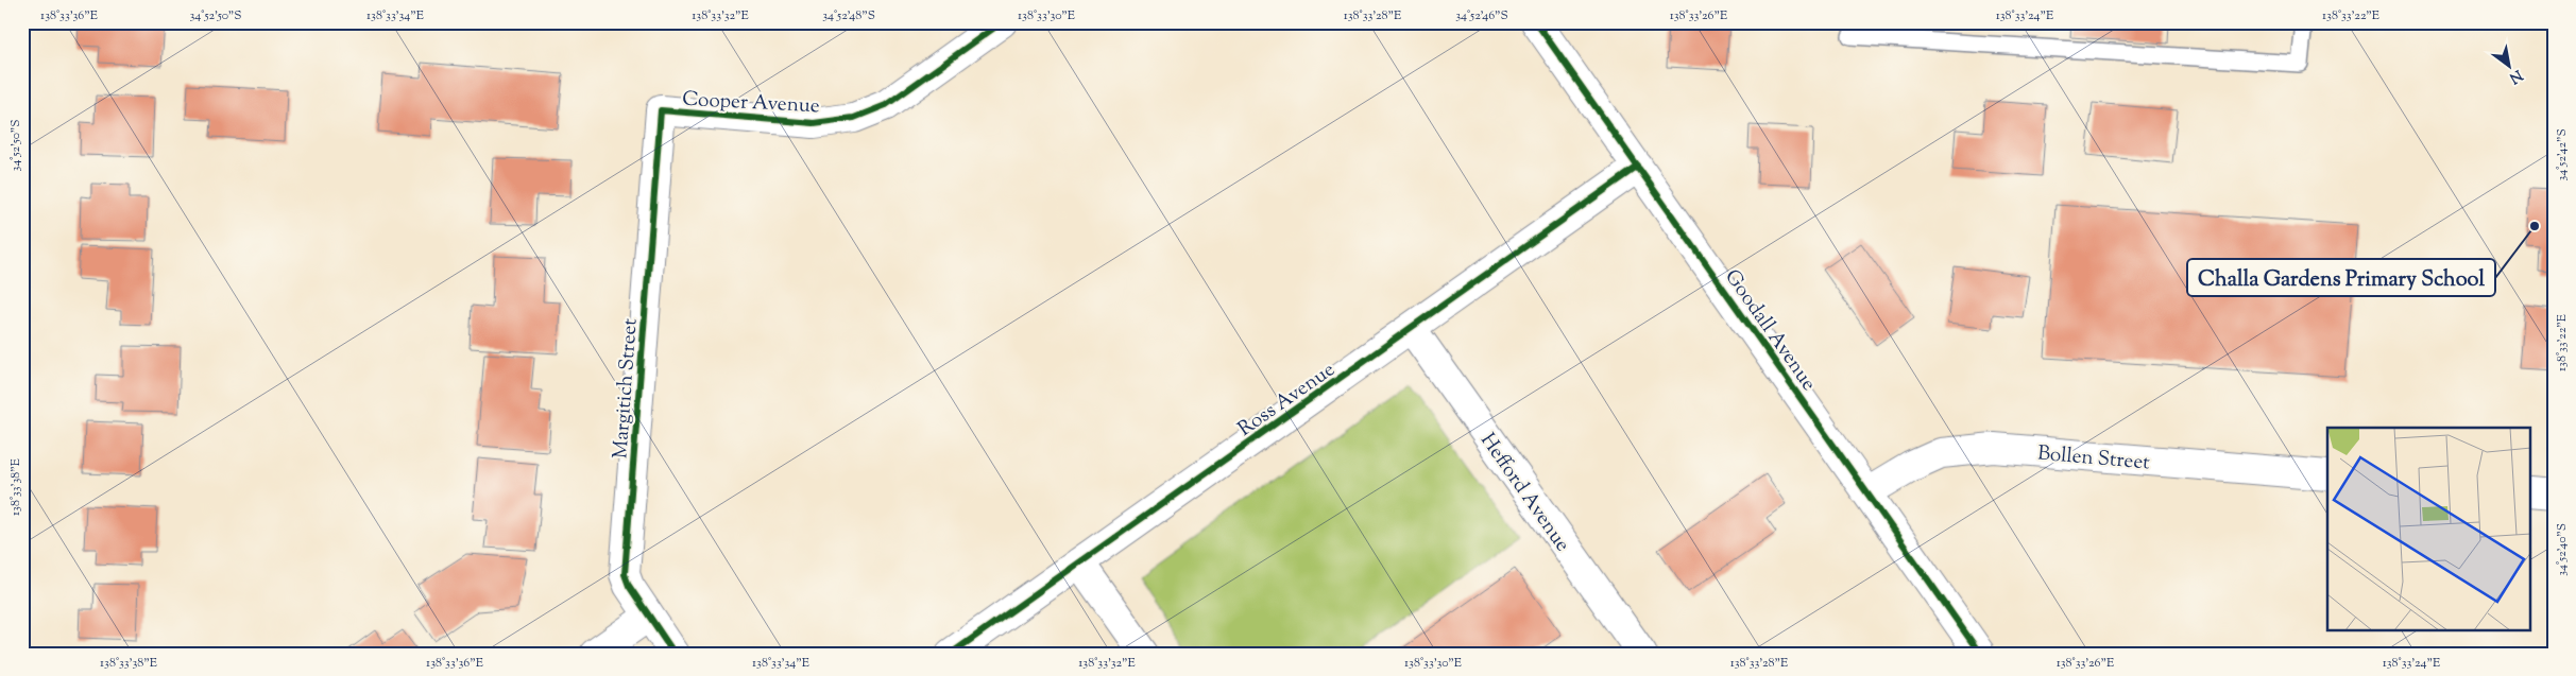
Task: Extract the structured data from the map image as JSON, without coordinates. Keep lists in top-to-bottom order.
{
  "streets": {
    "street": [
      "Cooper Avenue",
      "Goodall Avenue",
      "Margitich Street",
      "Ross Avenue",
      "Bollen Street",
      "Hefford Avenue"
    ]
  },
  "crossings": [
    ["Cooper Avenue", "Margitich Street"],
    ["Goodall Avenue", "Ross Avenue"],
    ["Goodall Avenue", "Bollen Street"],
    ["Ross Avenue", "Hefford Avenue"]
  ],
  "places": ["Challa Gardens Primary School"],
  "north": "bottom right",
  "coordinates": [
    "138°33'36\"E",
    "34°52'50\"S",
    "138°33'34\"E",
    "138°33'32\"E",
    "34°52'48\"S",
    "138°33'30\"E",
    "138°33'28\"E",
    "34°52'46\"S",
    "138°33'26\"E",
    "138°33'24\"E",
    "138°33'22\"E",
    "34°52'42\"S",
    "138°33'38\"E",
    "34°52'40\"S"
  ]
}
